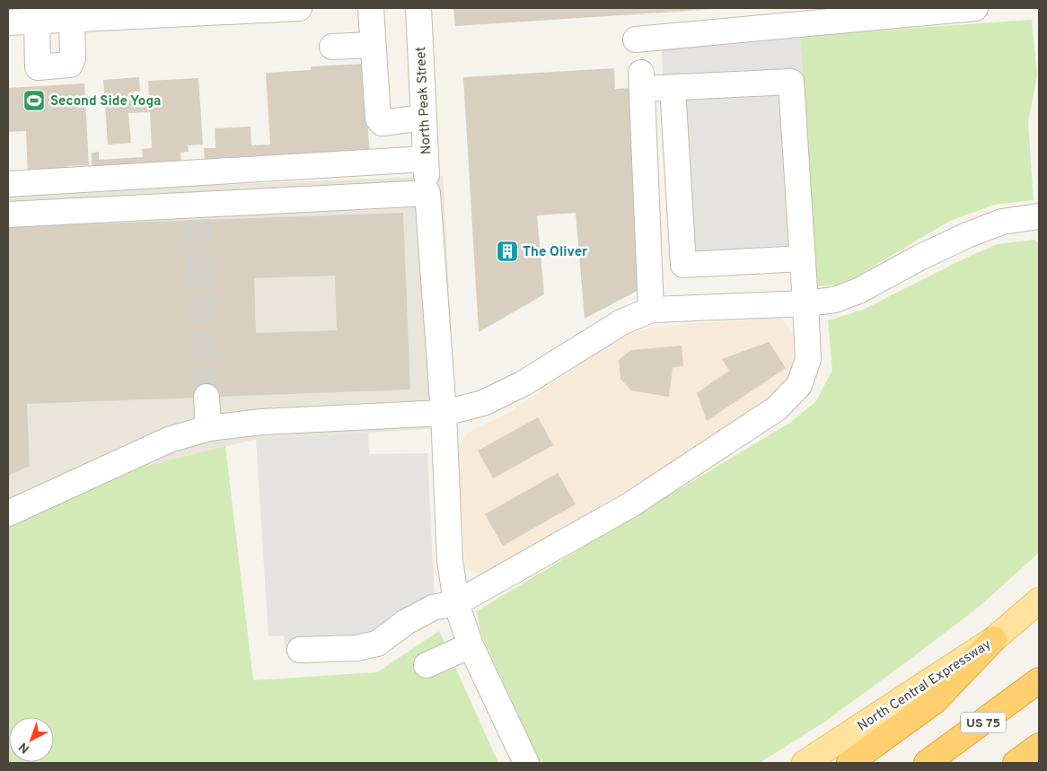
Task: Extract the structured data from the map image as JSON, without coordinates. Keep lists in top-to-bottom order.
{
  "streets": {
    "highway": ["US 75"],
    "main road": ["North Central Expressway"],
    "street": ["North Peak Street"]
  },
  "places": {
    "sports": ["Second Side Yoga"],
    "building": ["The Oliver"]
  },
  "north": "bottom left"
}
